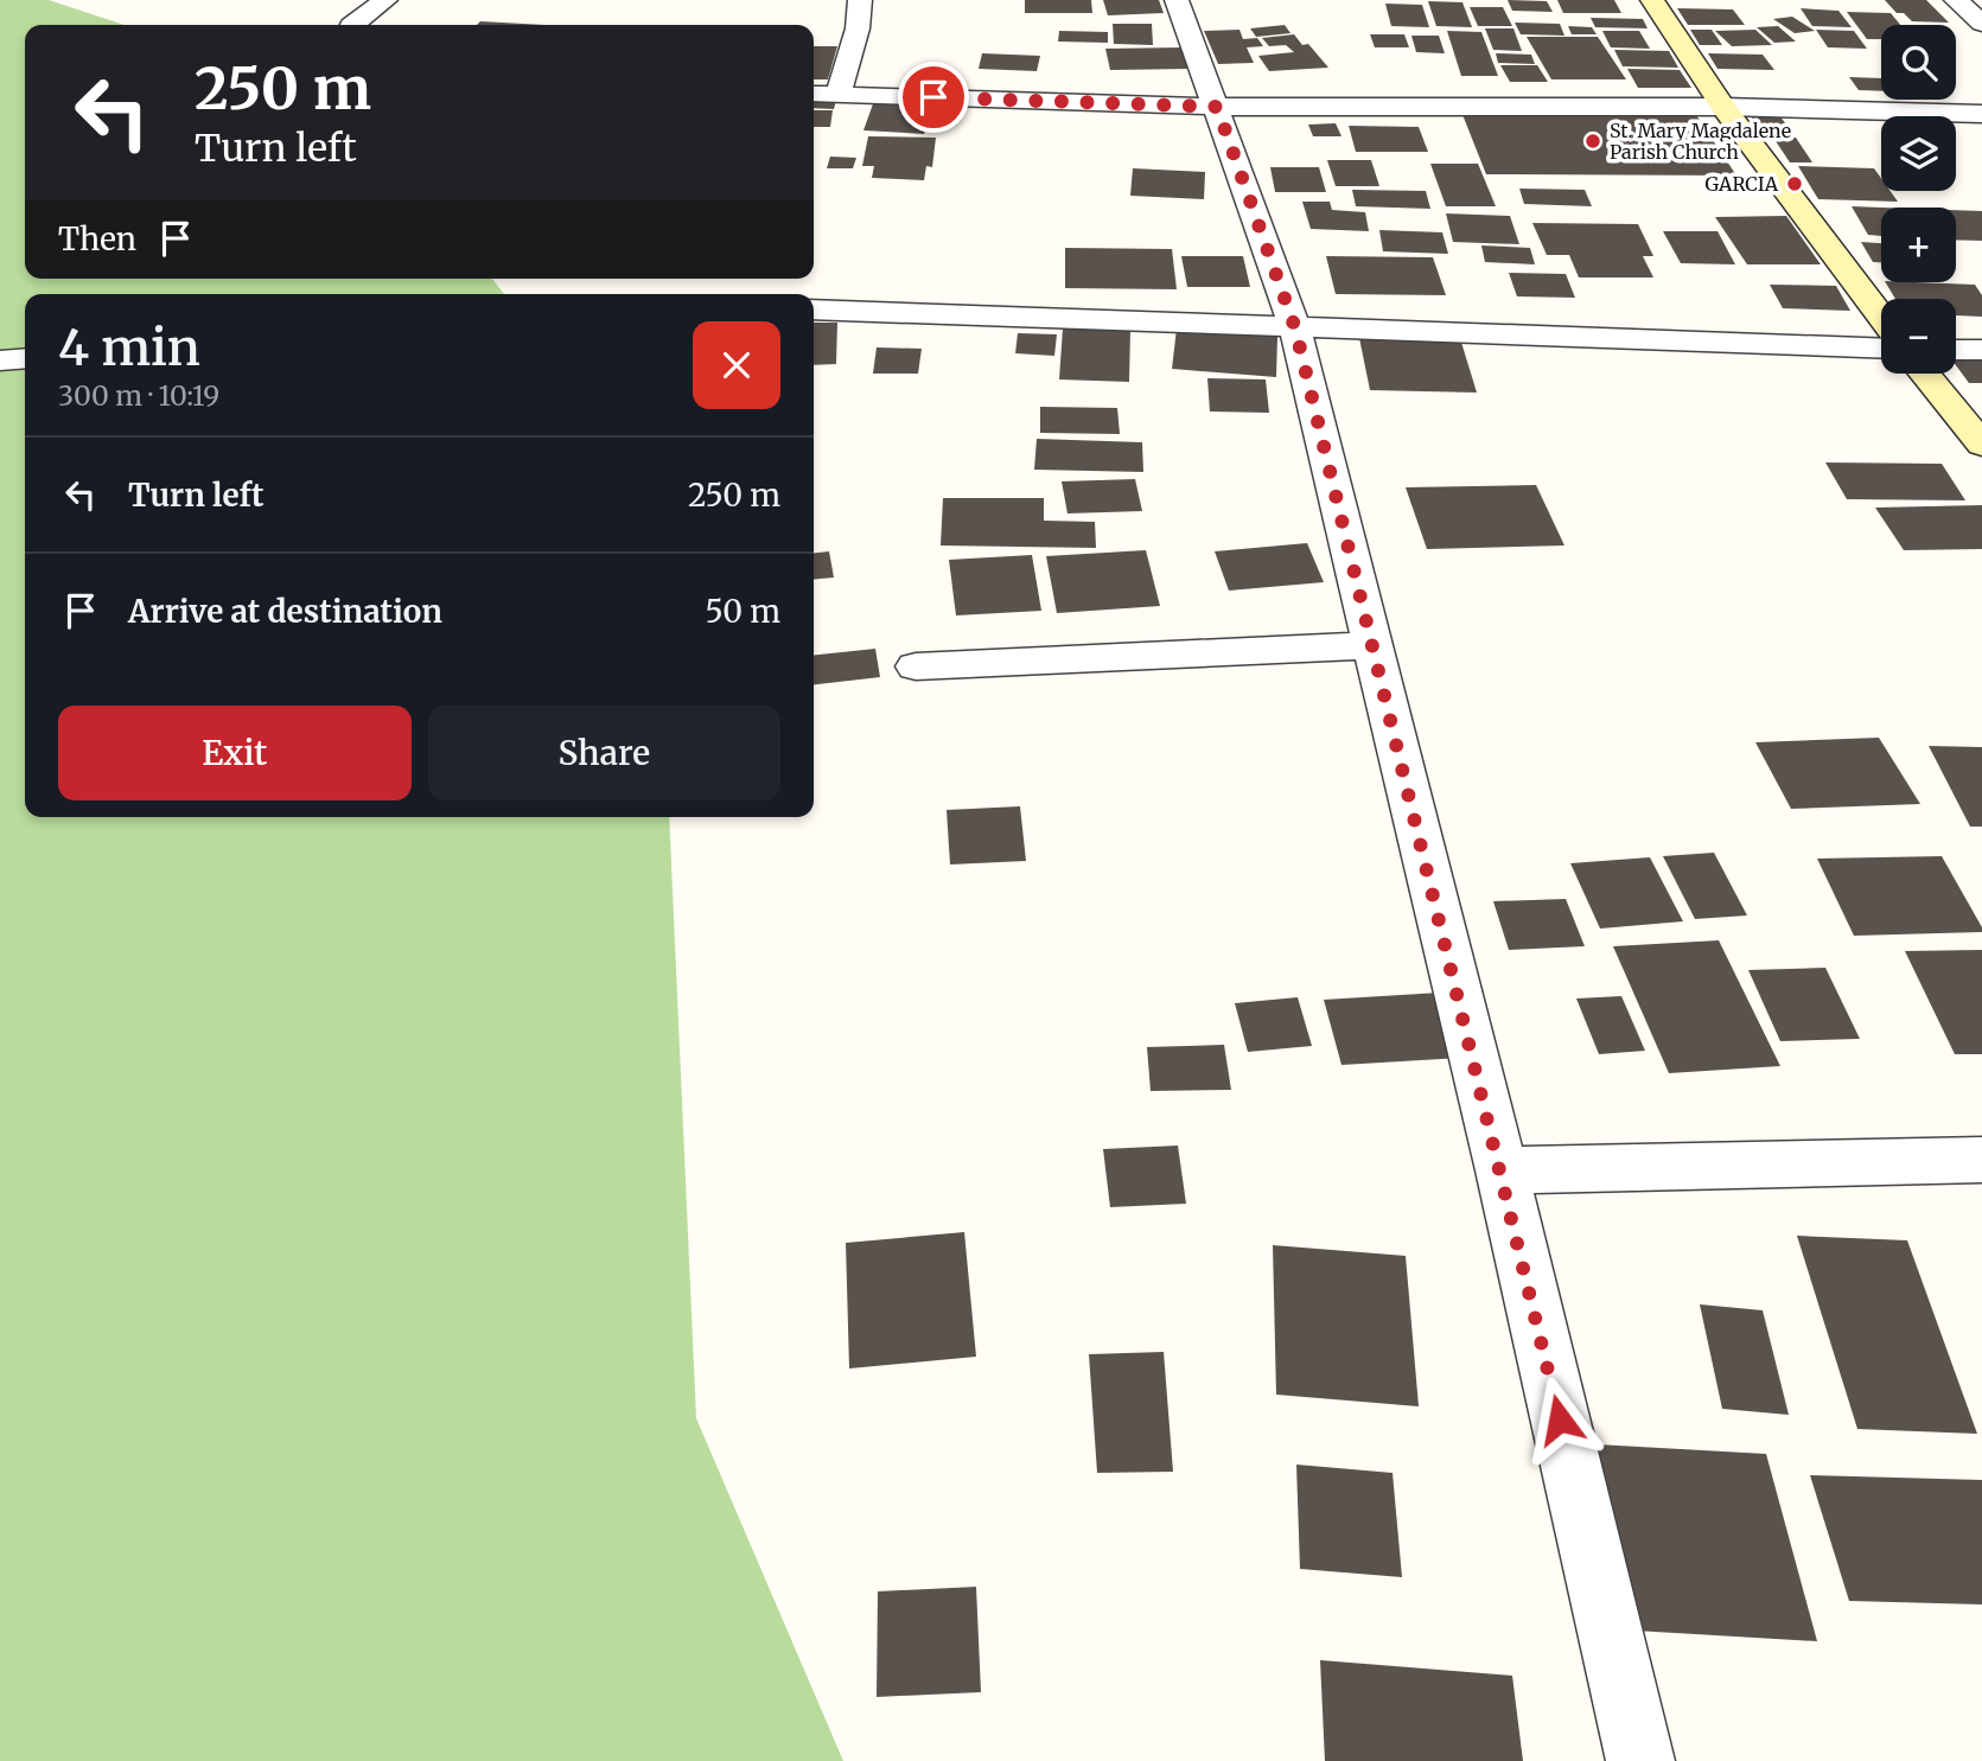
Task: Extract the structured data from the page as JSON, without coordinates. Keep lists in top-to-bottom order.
{
  "places": ["St. Mary Magdalene Parish Church", "GARCIA"],
  "page": {
    "map_buttons": ["+", "−"],
    "turn": ["250 m", "Turn left"],
    "then": "Then",
    "heading": ["4 min", "300 m · 10:19"],
    "list": [
      {
        "name": "Turn left",
        "value": "250 m"
      },
      {
        "name": "Arrive at destination",
        "value": "50 m"
      }
    ],
    "buttons": ["Exit", "Share"]
  }
}
